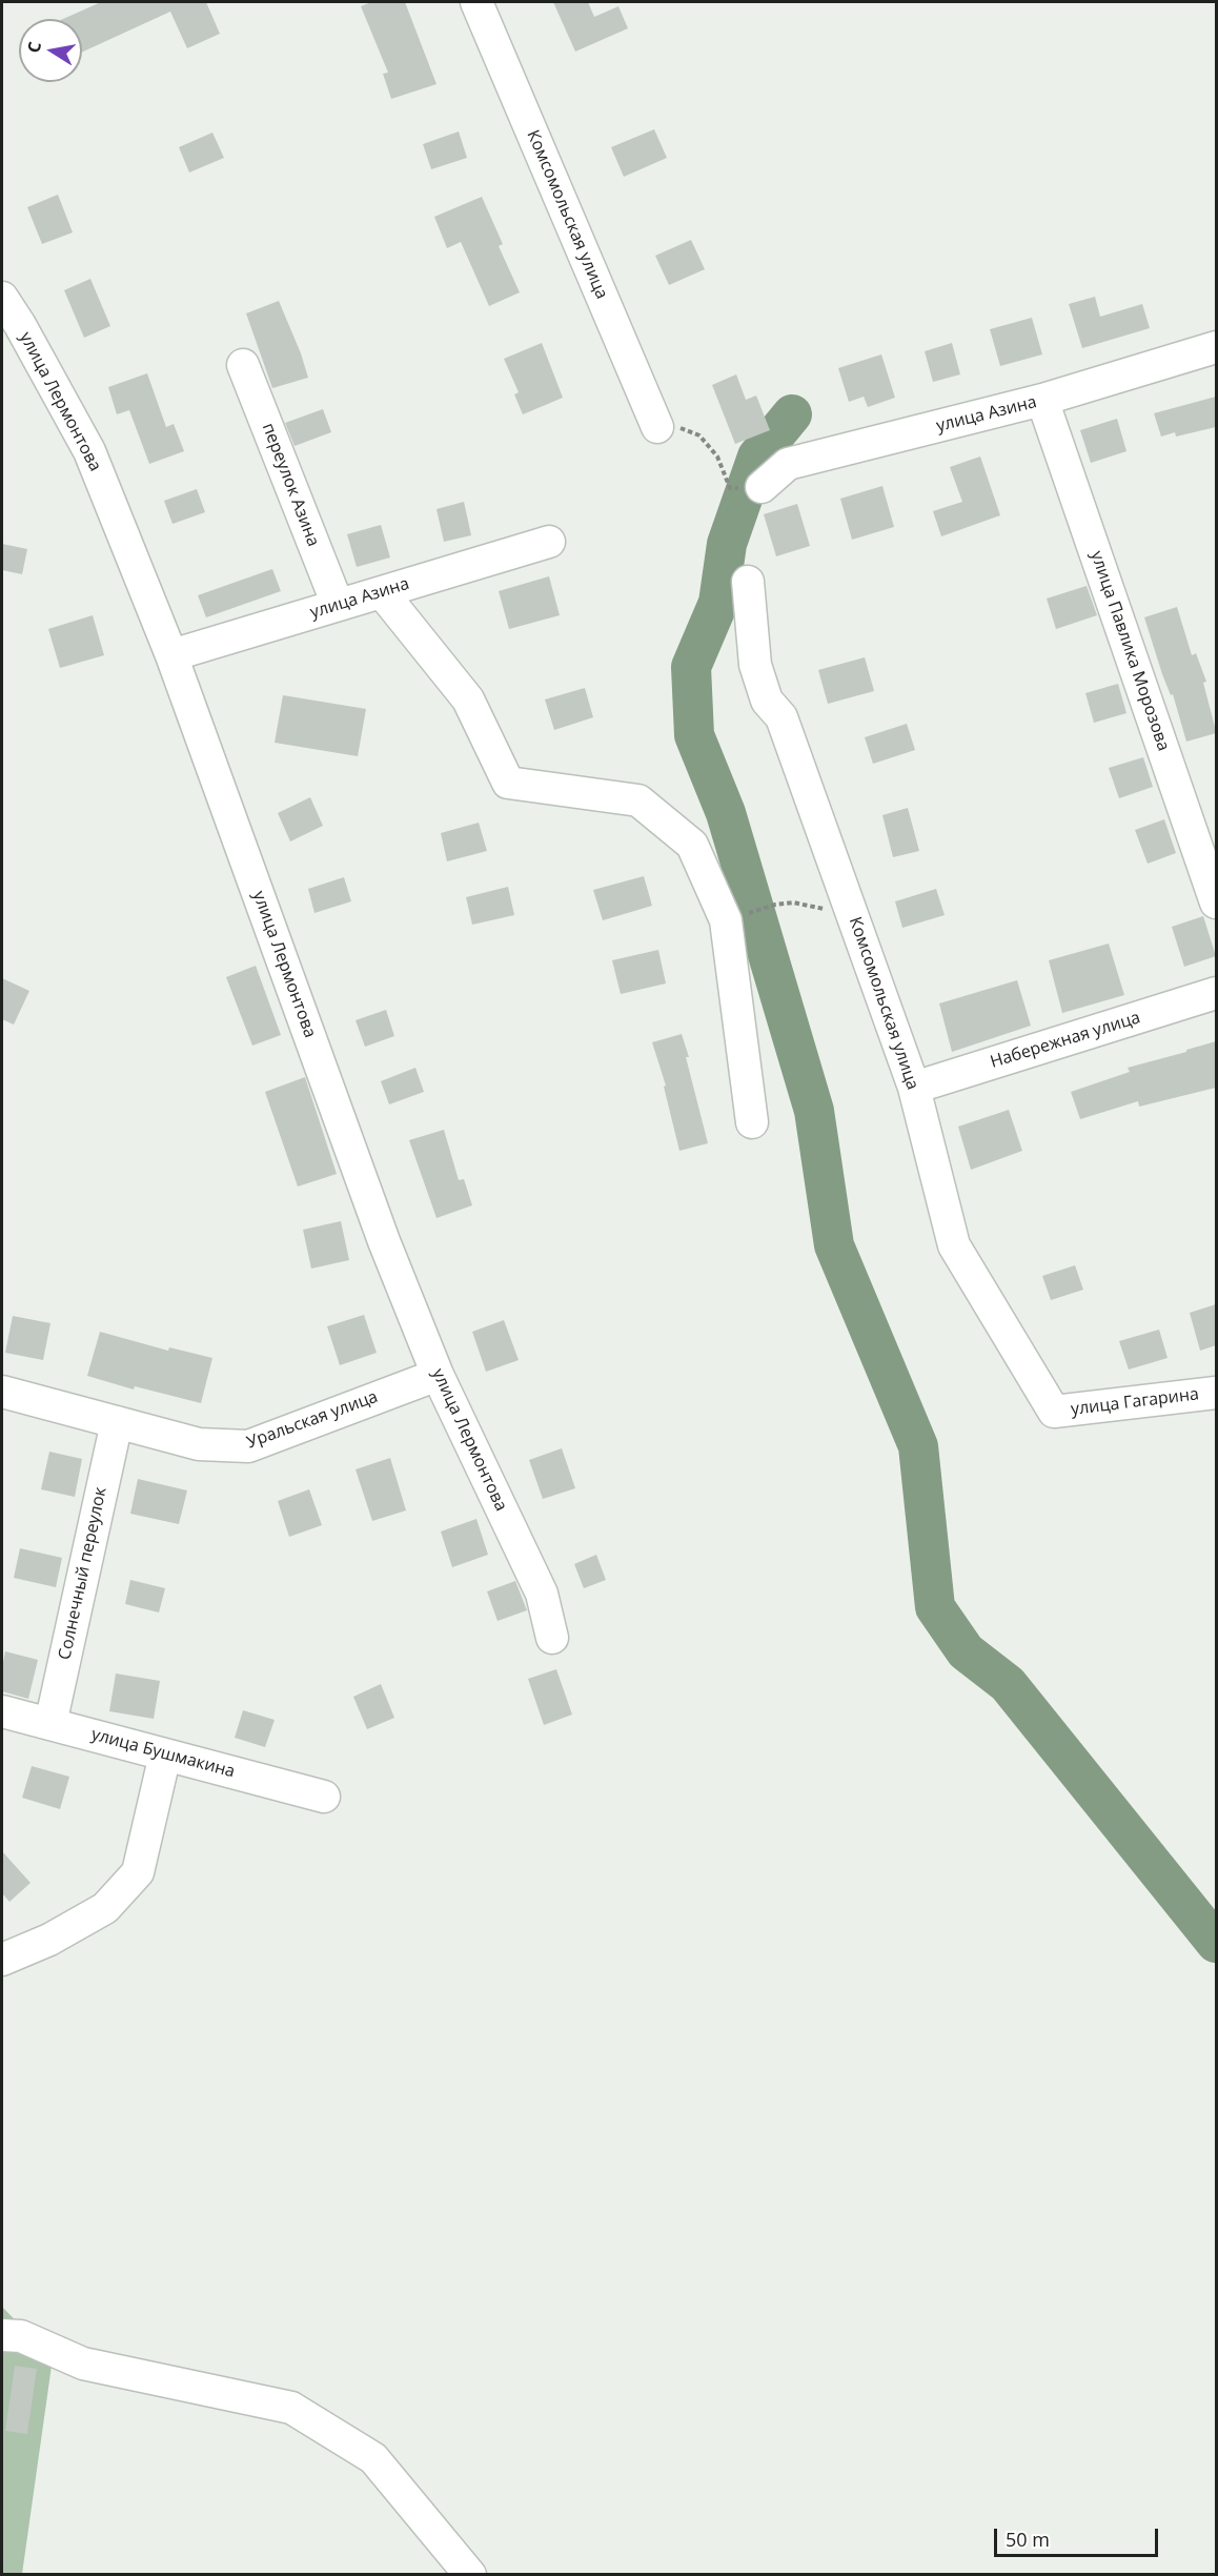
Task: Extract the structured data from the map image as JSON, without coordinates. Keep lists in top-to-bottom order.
{
  "streets": {
    "street": [
      "Комсомольская улица",
      "улица Лермонтова",
      "улица Азина",
      "переулок Азина",
      "улица Павлика Морозова",
      "Набережная улица",
      "улица Гагарина",
      "Уральская улица",
      "Солнечный переулок",
      "улица Бушмакина"
    ]
  },
  "crossings": [
    ["Комсомольская улица", "Набережная улица"],
    ["Комсомольская улица", "улица Гагарина"],
    ["улица Лермонтова", "улица Азина"],
    ["улица Лермонтова", "Уральская улица"],
    ["улица Азина", "переулок Азина"],
    ["улица Азина", "улица Павлика Морозова"],
    ["Уральская улица", "Солнечный переулок"],
    ["Солнечный переулок", "улица Бушмакина"]
  ],
  "scale_bar": "50 m",
  "north": "left"
}
